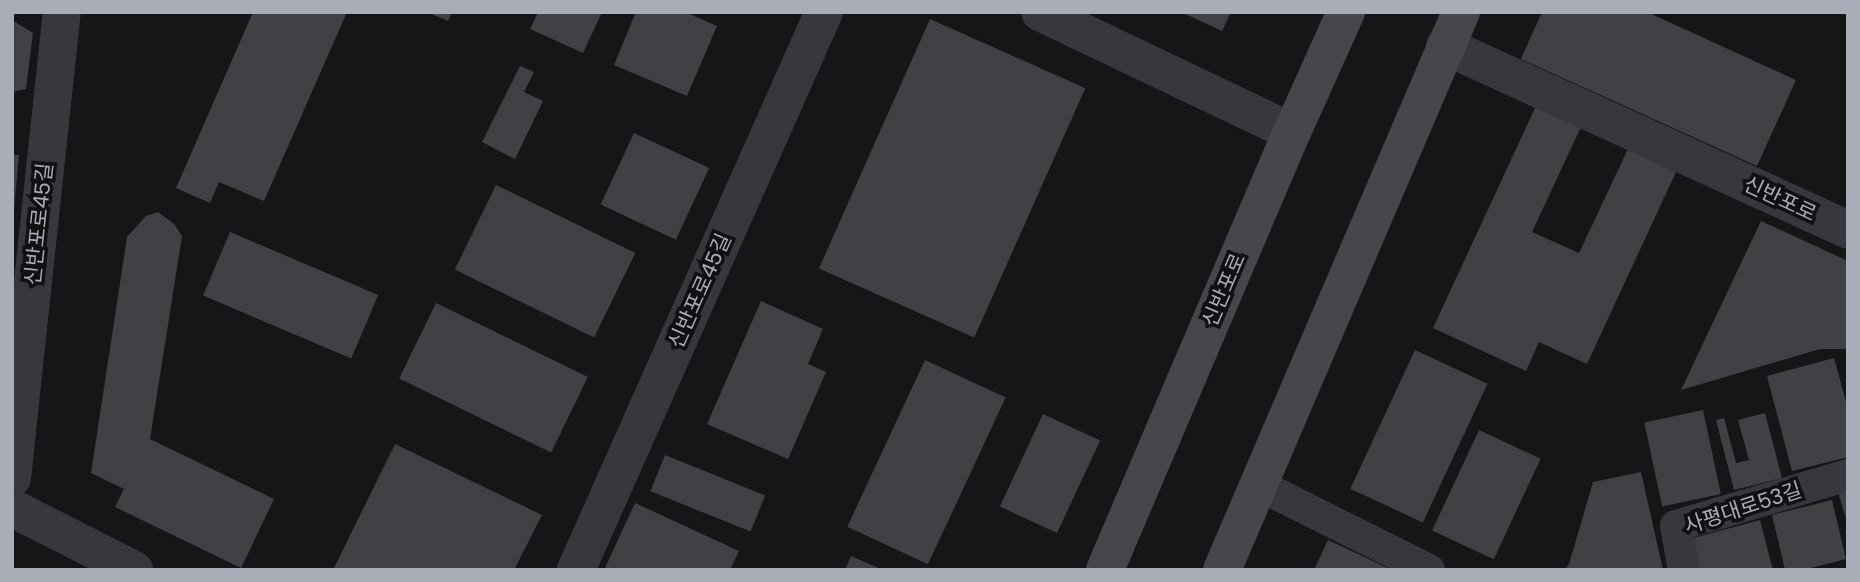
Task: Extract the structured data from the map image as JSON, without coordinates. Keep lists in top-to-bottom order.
{
  "streets": {
    "main road": ["신반포로"],
    "street": ["신반포로45길"],
    "lane": ["사평대로53길"]
  }
}
